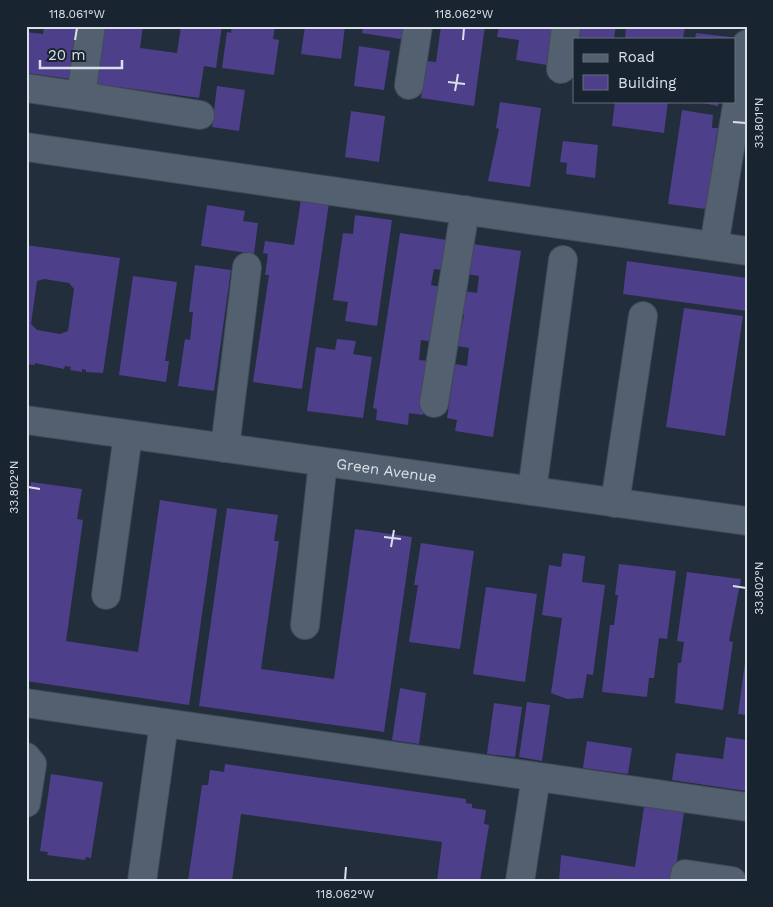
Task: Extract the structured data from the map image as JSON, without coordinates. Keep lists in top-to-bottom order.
{
  "streets": {
    "street": ["Green Avenue"]
  },
  "legend": ["Road", "Building"],
  "scale_bar": "20 m",
  "coordinates": [
    "118.061°W",
    "118.062°W",
    "33.801°N",
    "33.802°N"
  ]
}
